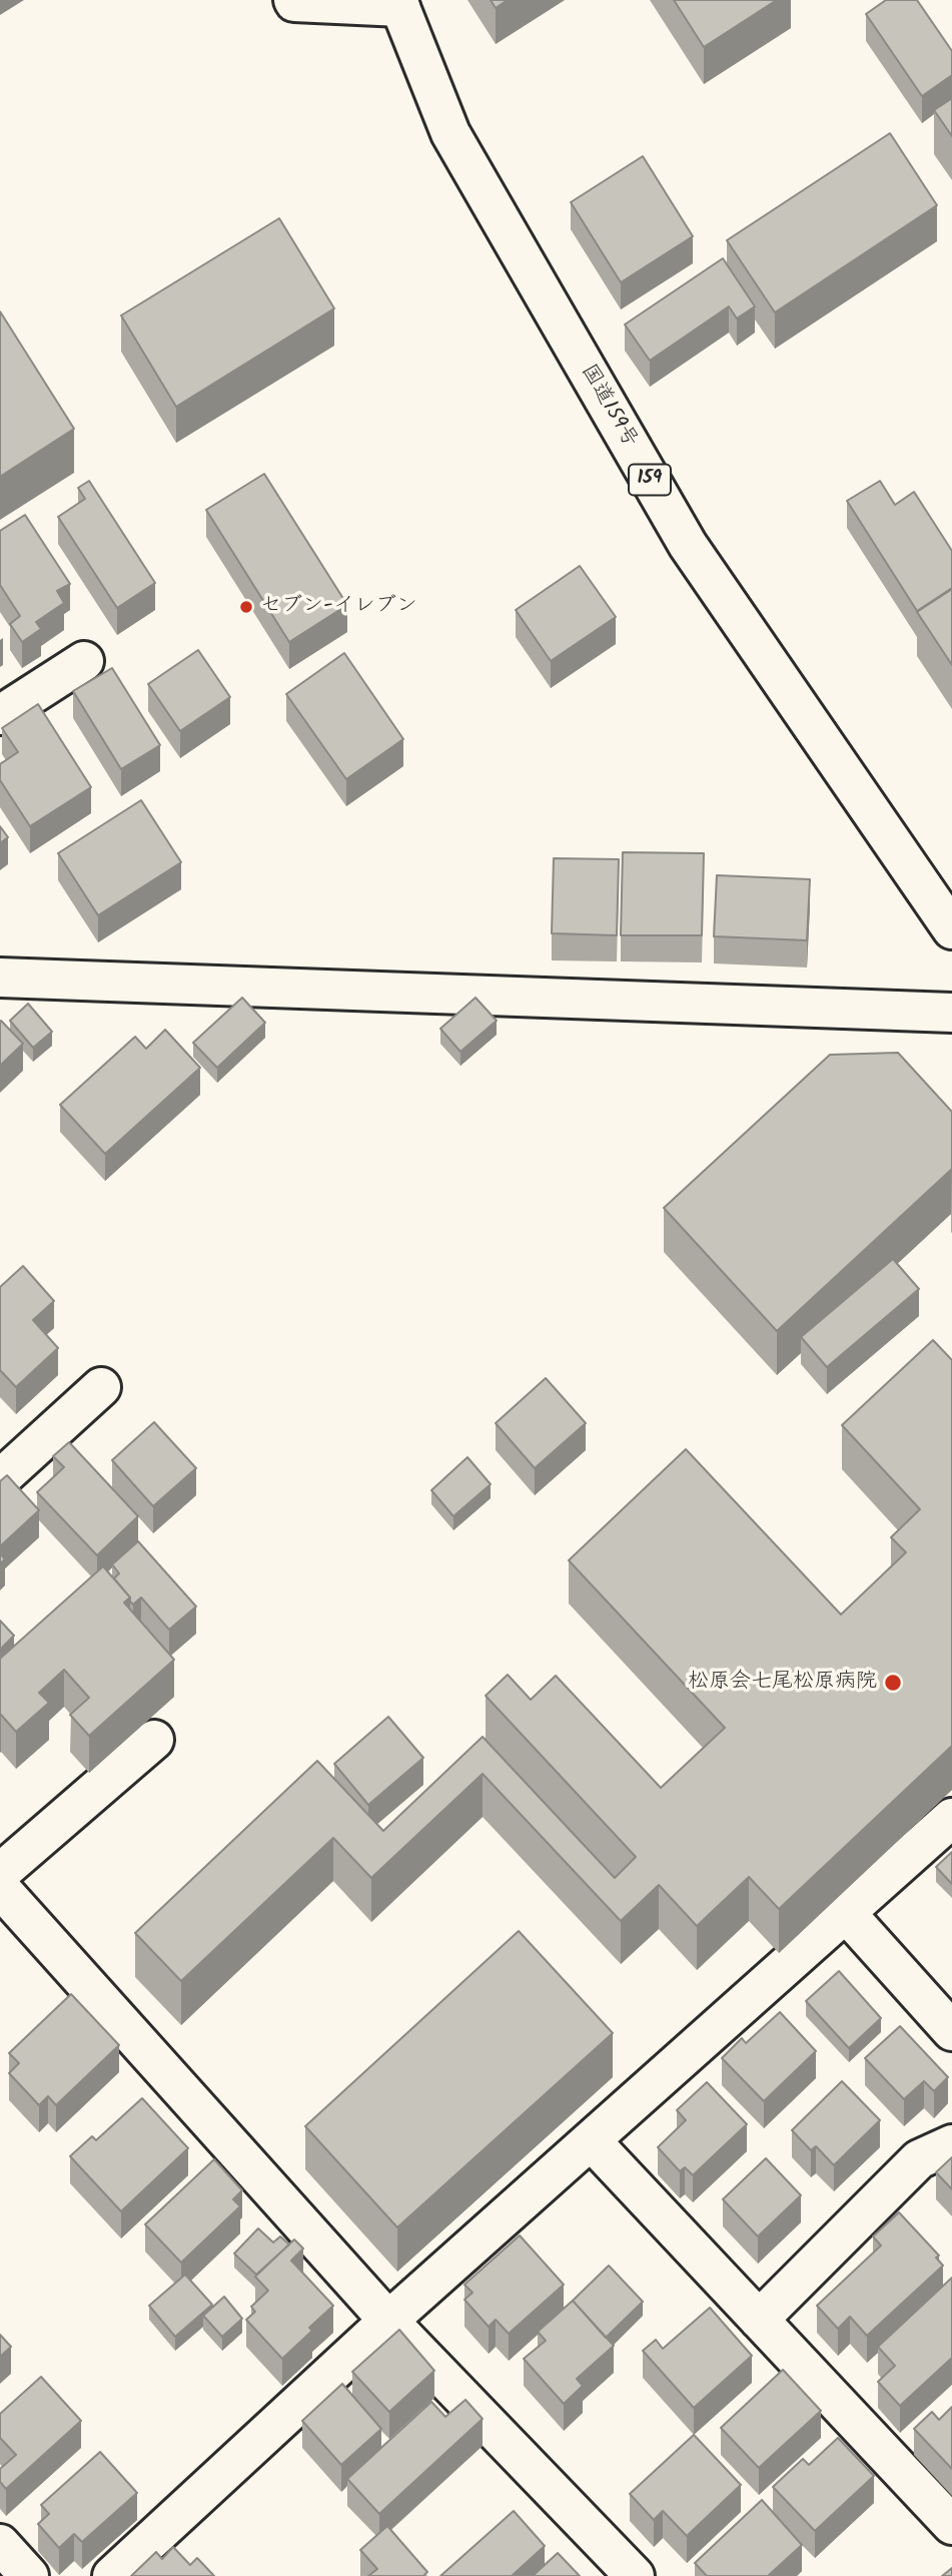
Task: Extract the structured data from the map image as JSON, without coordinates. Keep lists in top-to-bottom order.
{
  "streets": {
    "main road": ["国道159号", "159"]
  },
  "places": ["セブン-イレブン", "松原会七尾松原病院"]
}
